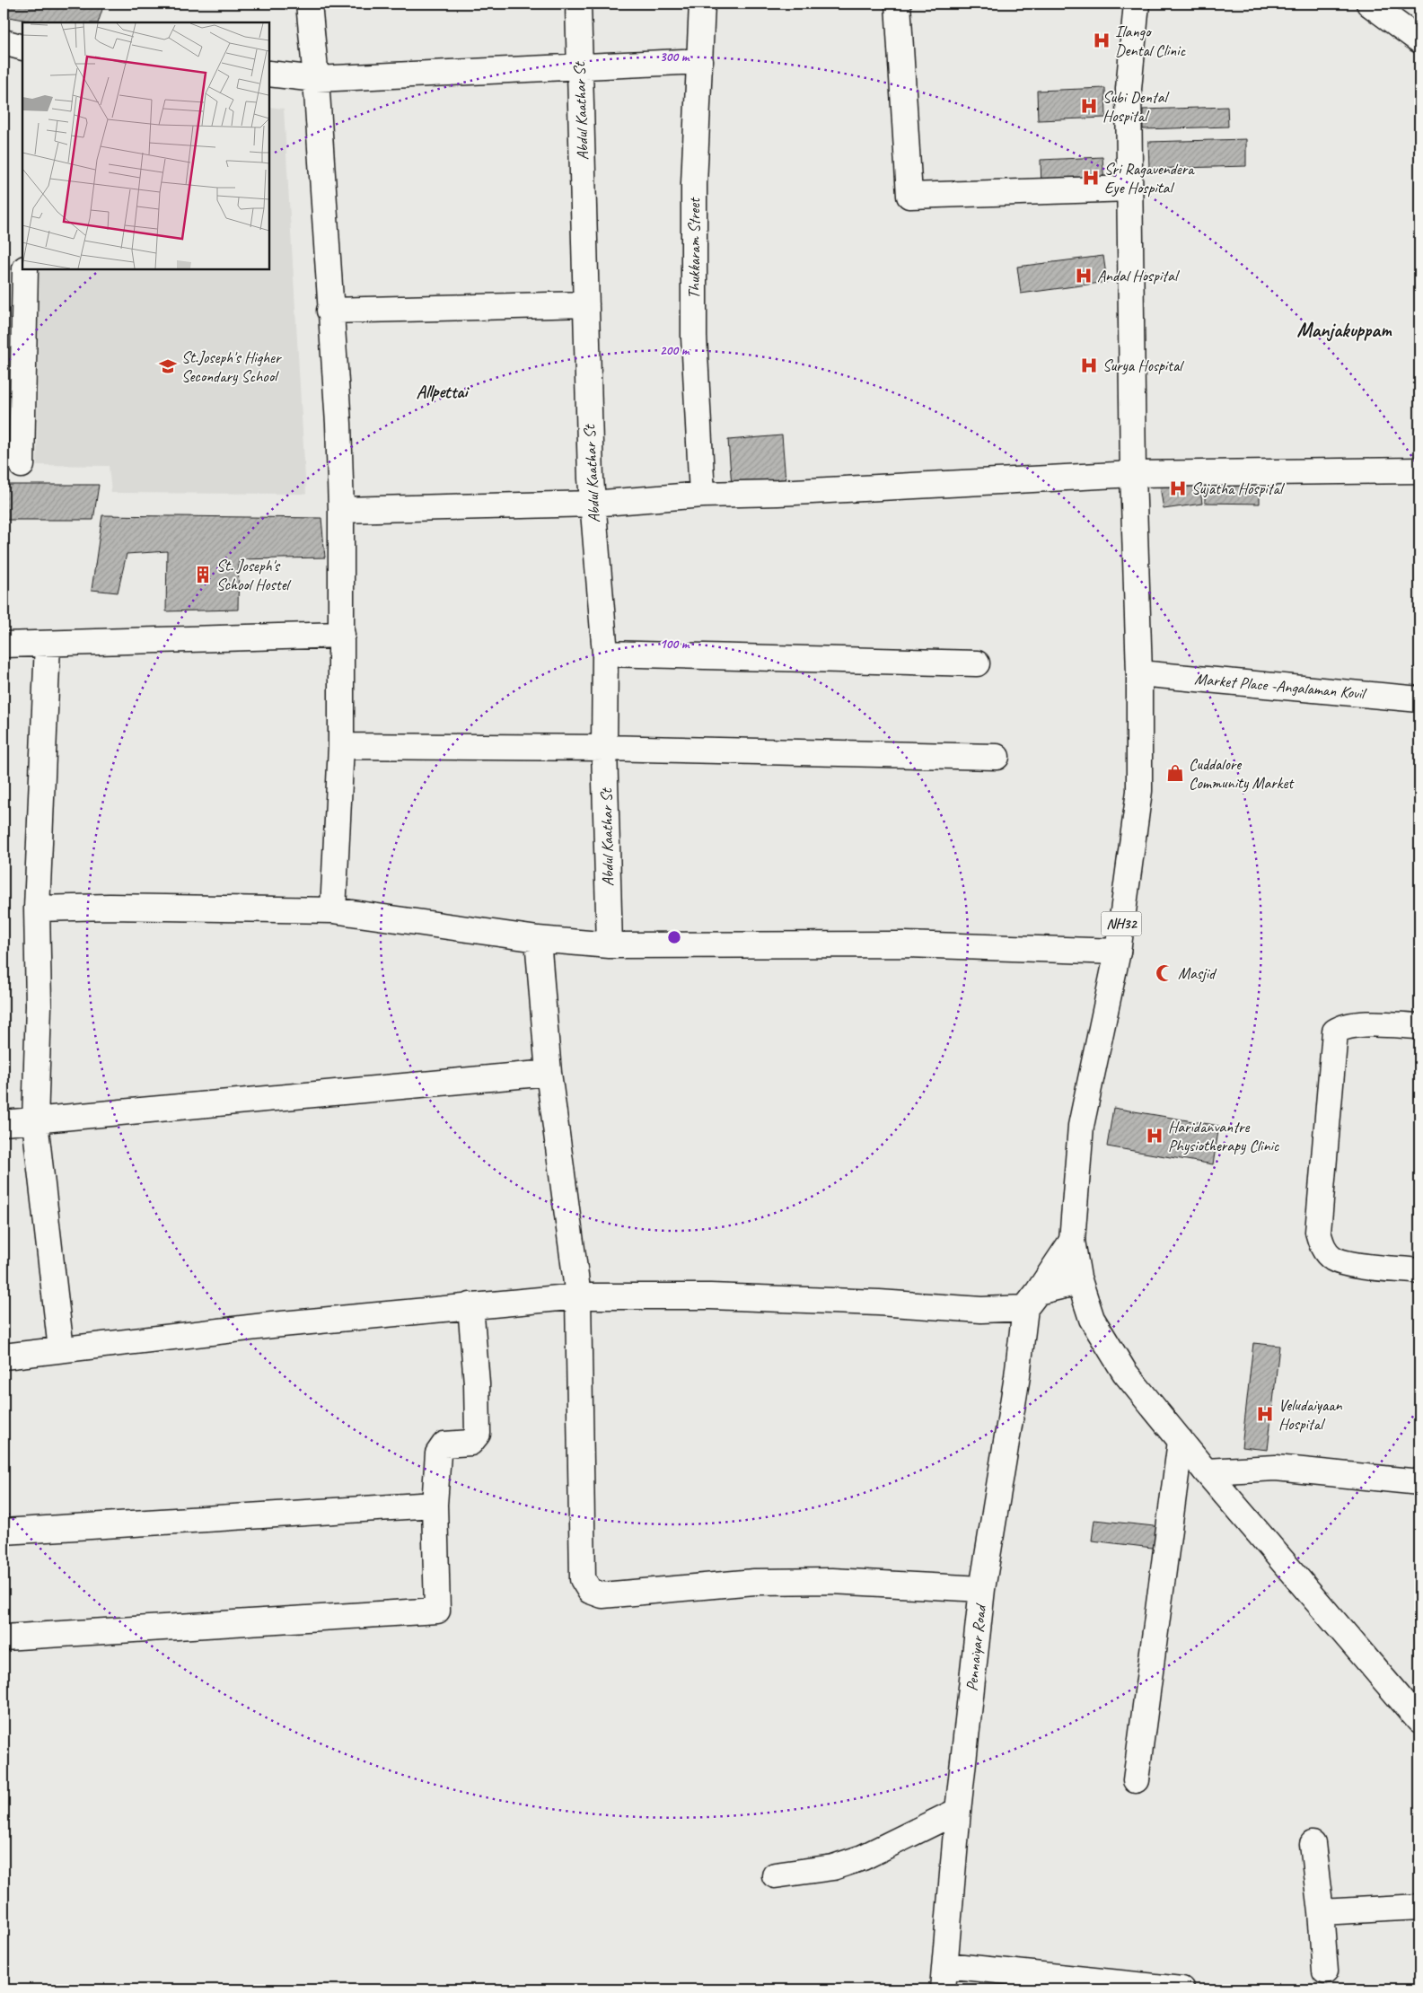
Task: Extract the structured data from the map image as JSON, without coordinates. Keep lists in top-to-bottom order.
{
  "streets": {
    "main road": [
      "Abdul Kaathar St",
      "Thukkaram Street",
      "Market Place -Angalaman Kovil",
      "NH32",
      "Pennaiyar Road"
    ]
  },
  "crossings": [
    ["Market Place -Angalaman Kovil", "NH32"]
  ],
  "districts": ["Manjakuppam", "Allpettai"],
  "places": {
    "hospital": [
      "Ilango Dental Clinic",
      "Subi Dental Hospital",
      "Sri Ragavendera Eye Hospital",
      "Andal Hospital",
      "Surya Hospital",
      "Sujatha Hospital",
      "Haridanvantre Physiotherapy Clinic",
      "Veludaiyaan Hospital"
    ],
    "school or university": ["St.Joseph's Higher Secondary School"],
    "building": ["St. Joseph's School Hostel"],
    "shop": ["Cuddalore Community Market"],
    "mosque": ["Masjid"]
  },
  "rings": ["300 m", "200 m", "100 m"]
}
